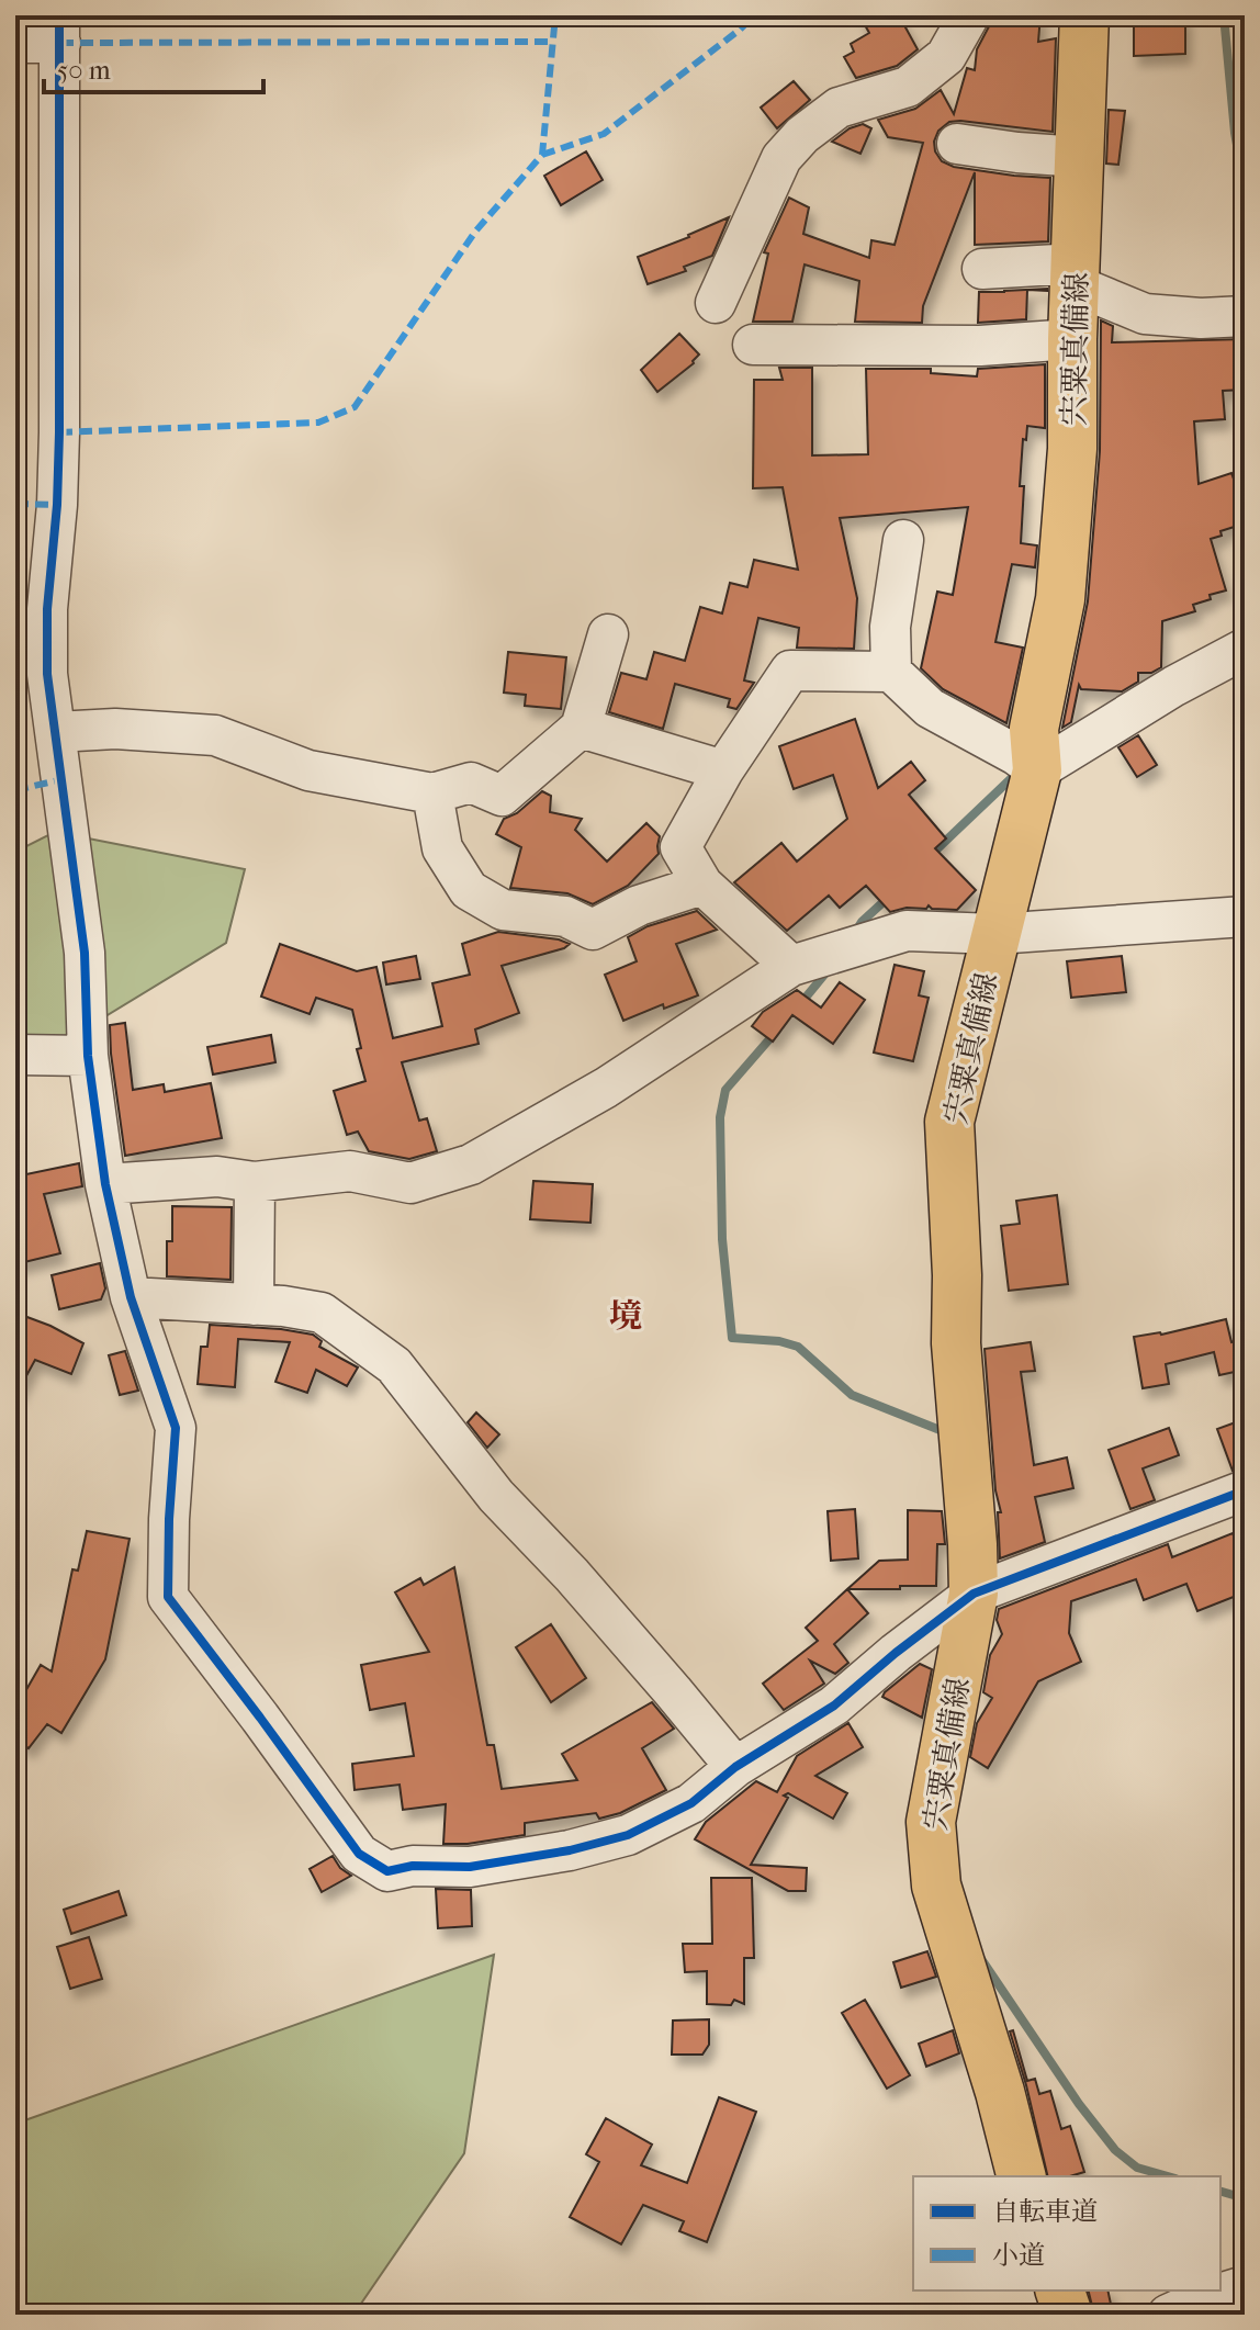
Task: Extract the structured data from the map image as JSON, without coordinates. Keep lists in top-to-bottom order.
{
  "streets": {
    "main road": ["宍粟真備線"]
  },
  "districts": ["境"],
  "legend": ["自転車道", "小道"],
  "scale_bar": "50 m"
}
